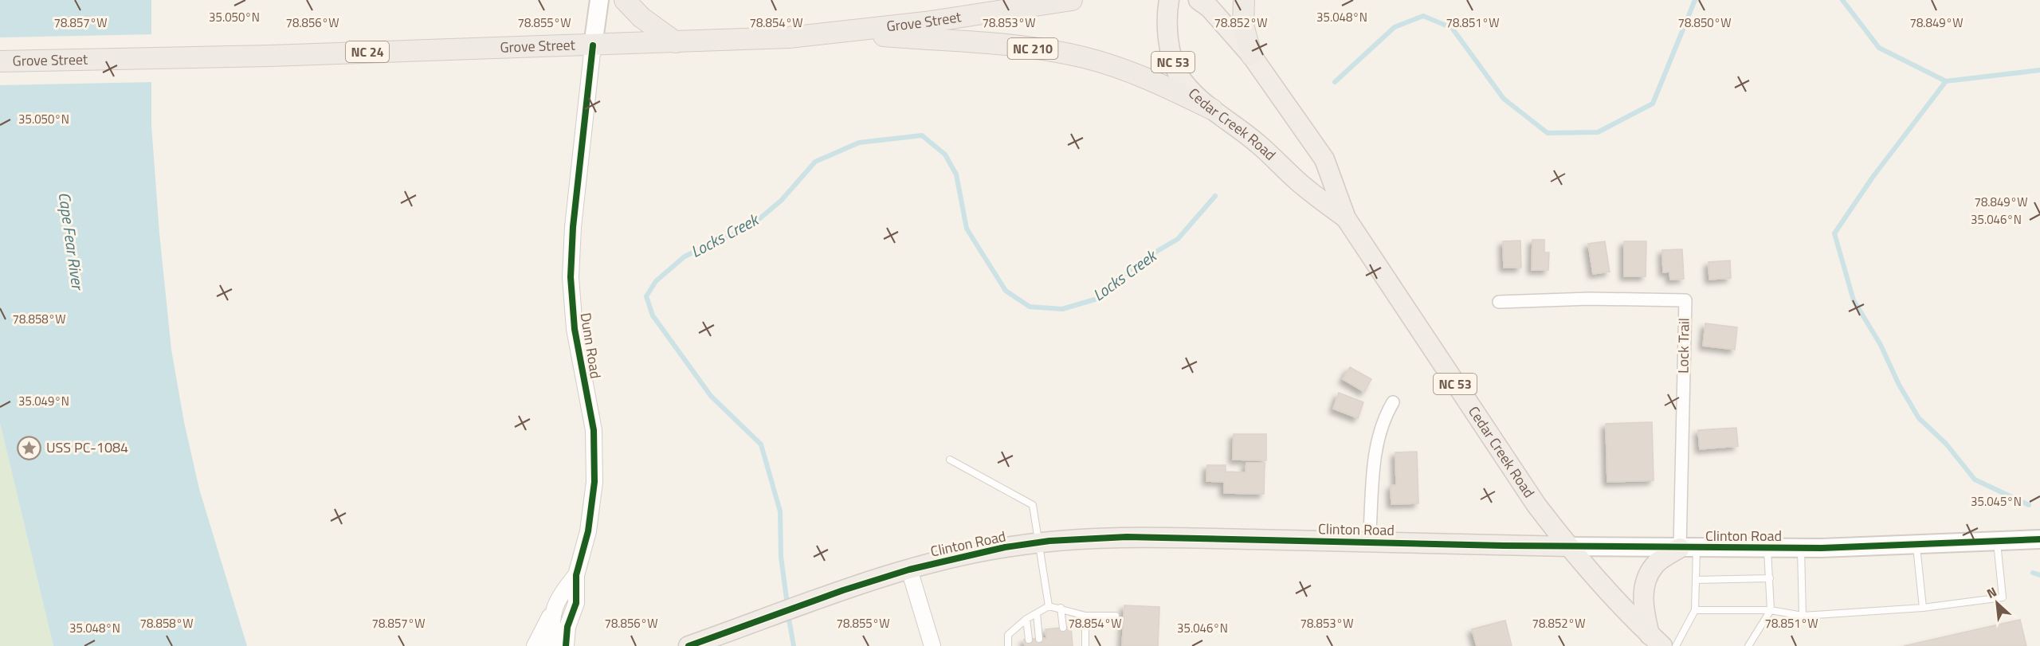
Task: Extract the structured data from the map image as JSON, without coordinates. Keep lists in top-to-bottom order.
{
  "streets": {
    "highway": ["Grove Street", "NC 210", "NC 24"],
    "main road": [
      "NC 53",
      "Cedar Creek Road",
      "Dunn Road",
      "Clinton Road"
    ],
    "street": ["Lock Trail"]
  },
  "crossings": [
    ["Grove Street", "NC 210"],
    ["Grove Street", "Dunn Road"],
    ["NC 210", "Cedar Creek Road"],
    ["Cedar Creek Road", "Clinton Road"],
    ["Lock Trail", "Clinton Road"]
  ],
  "water": ["Locks Creek", "Cape Fear River"],
  "places": {
    "place": ["USS PC-1084"]
  },
  "north": "top left",
  "coordinates": [
    "35.048°N",
    "35.050°N",
    "78.857°W",
    "78.856°W",
    "78.855°W",
    "78.854°W",
    "78.853°W",
    "78.852°W",
    "78.851°W",
    "78.850°W",
    "78.849°W",
    "35.046°N",
    "78.858°W",
    "35.049°N",
    "35.045°N"
  ]
}
